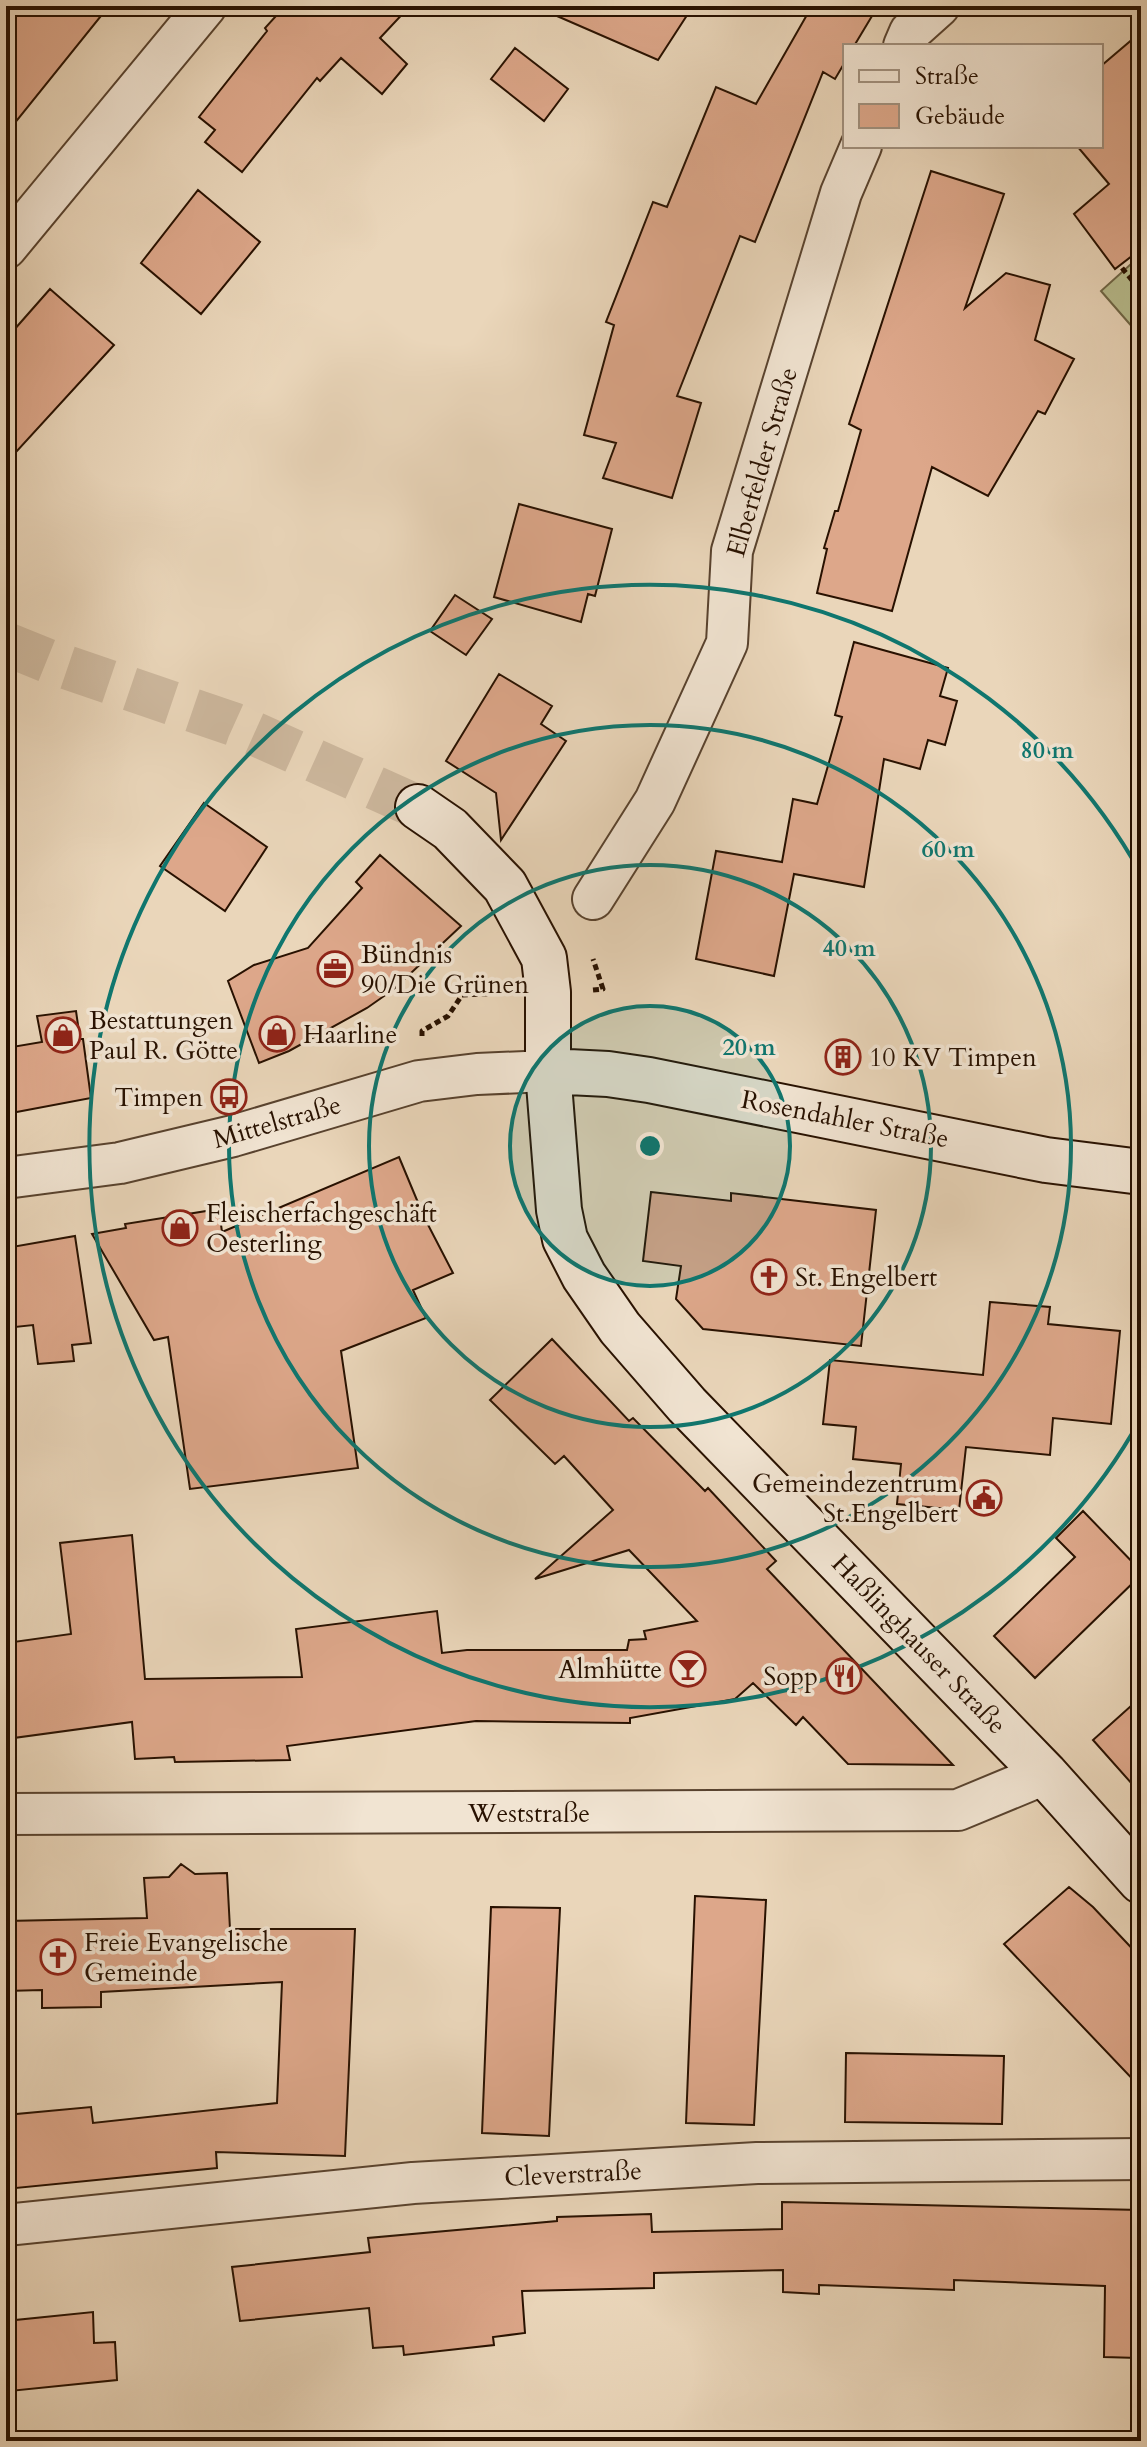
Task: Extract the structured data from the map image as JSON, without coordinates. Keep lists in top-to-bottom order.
{
  "streets": {
    "main road": ["Rosendahler Straße", "Haßlinghauser Straße"],
    "street": [
      "Elberfelder Straße",
      "Mittelstraße",
      "Weststraße",
      "Cleverstraße"
    ]
  },
  "crossings": [
    ["Rosendahler Straße", "Mittelstraße"],
    ["Rosendahler Straße", "Haßlinghauser Straße"],
    ["Mittelstraße", "Haßlinghauser Straße"],
    ["Haßlinghauser Straße", "Weststraße"]
  ],
  "places": {
    "office": ["Bündnis 90/Die Grünen"],
    "shop": ["Haarline", "Bestattungen Paul R. Götte", "Fleischerfachgeschäft Oesterling"],
    "building": ["10 KV Timpen"],
    "bus stop": ["Timpen"],
    "church": ["St. Engelbert", "Freie Evangelische Gemeinde"],
    "public building": ["Gemeindezentrum St.Engelbert"],
    "bar": ["Almhütte"],
    "restaurant": ["Sopp"]
  },
  "legend": ["Straße", "Gebäude"],
  "rings": [
    "80 m",
    "60 m",
    "40 m",
    "20 m"
  ]
}
